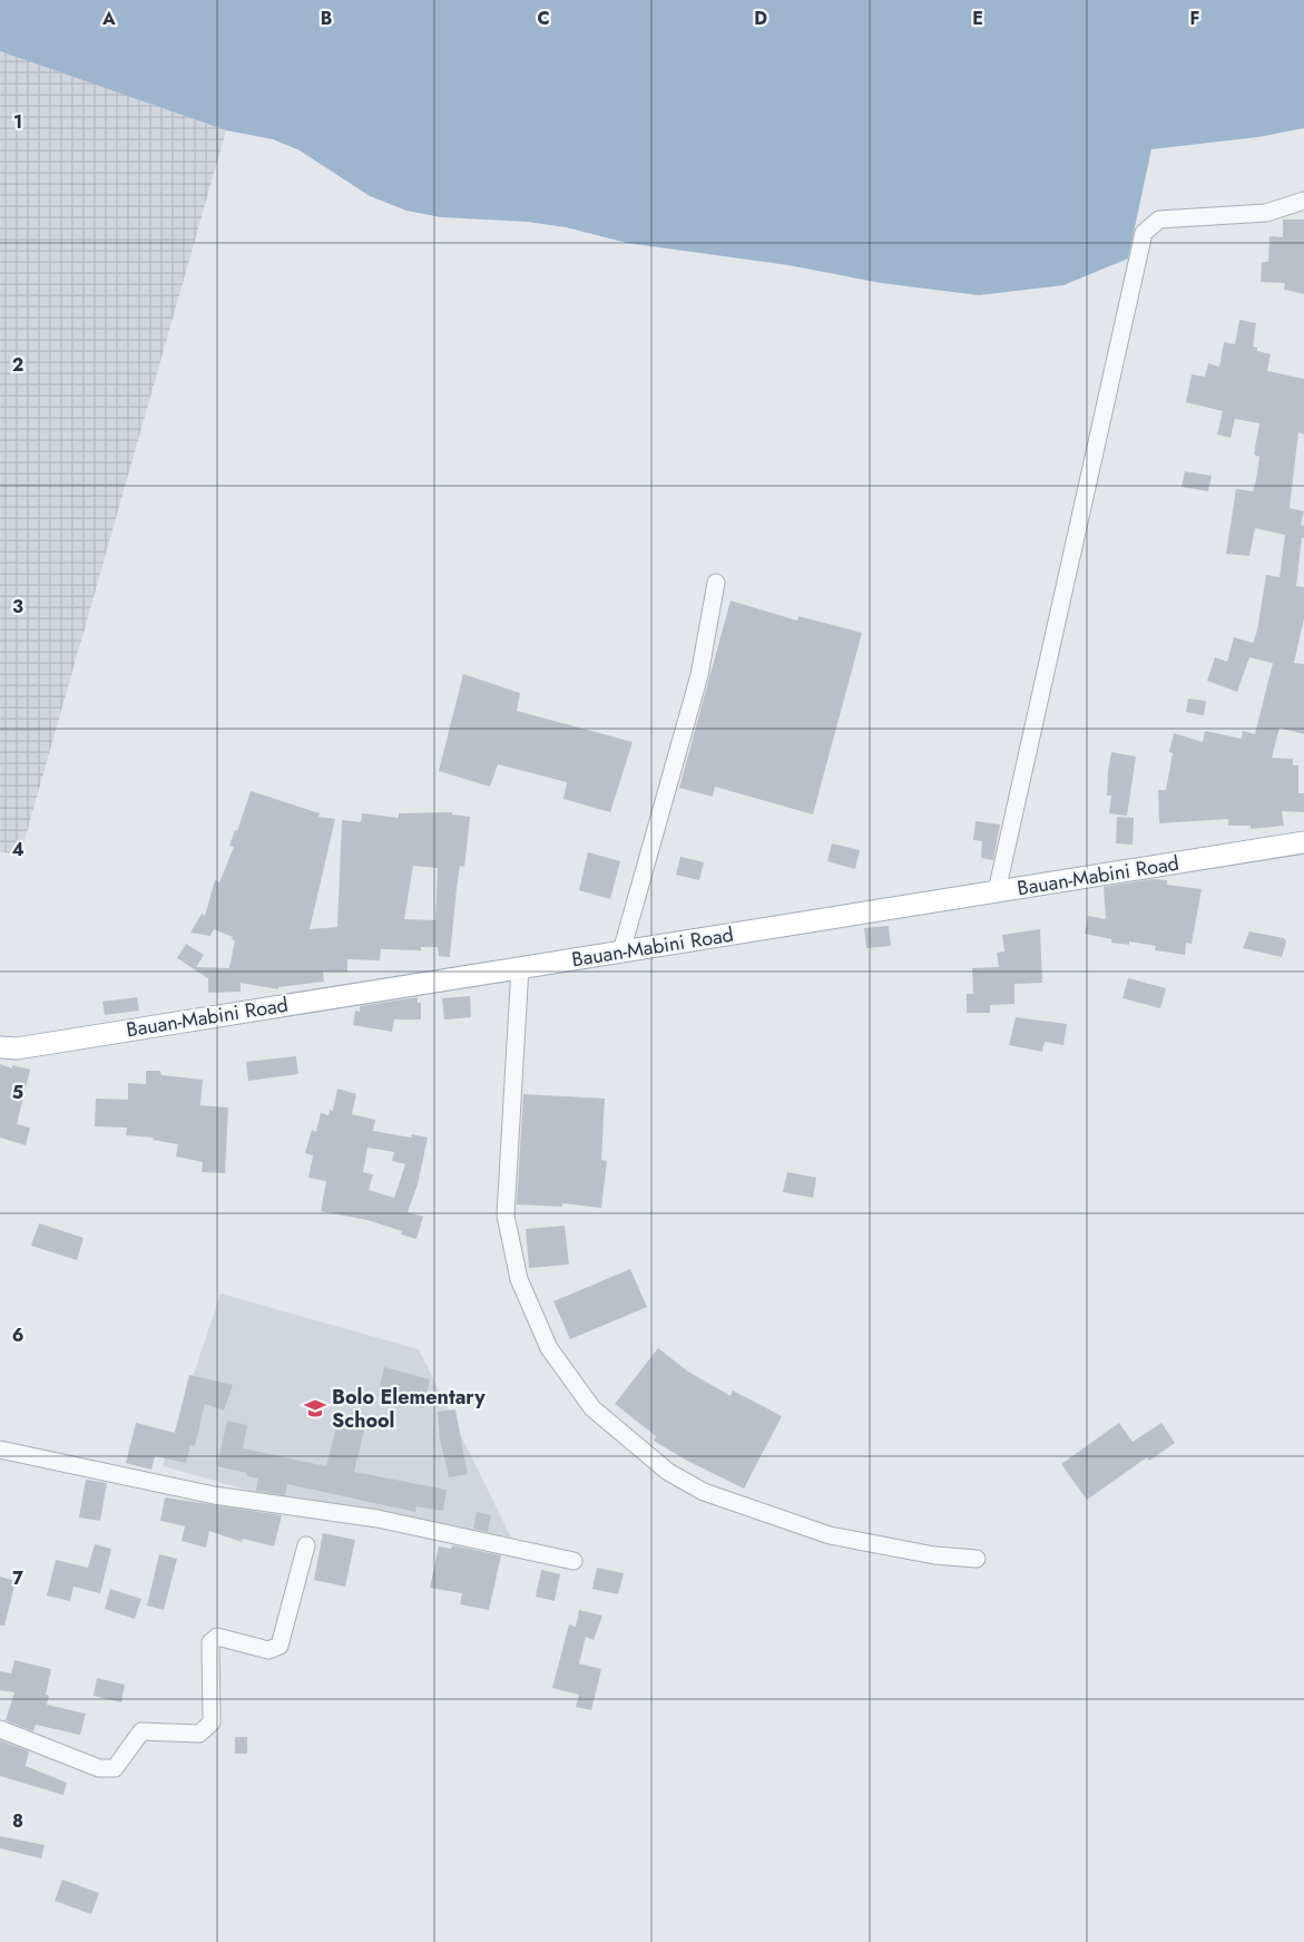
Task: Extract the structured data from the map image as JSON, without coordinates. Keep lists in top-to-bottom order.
{
  "streets": {
    "main road": ["Bauan-Mabini Road"]
  },
  "places": {
    "school or university": ["Bolo Elementary School"]
  },
  "grid": {
    "columns": [
      "A",
      "B",
      "C",
      "D",
      "E",
      "F"
    ],
    "rows": [
      "1",
      "2",
      "3",
      "4",
      "5",
      "6",
      "7",
      "8"
    ]
  }
}
